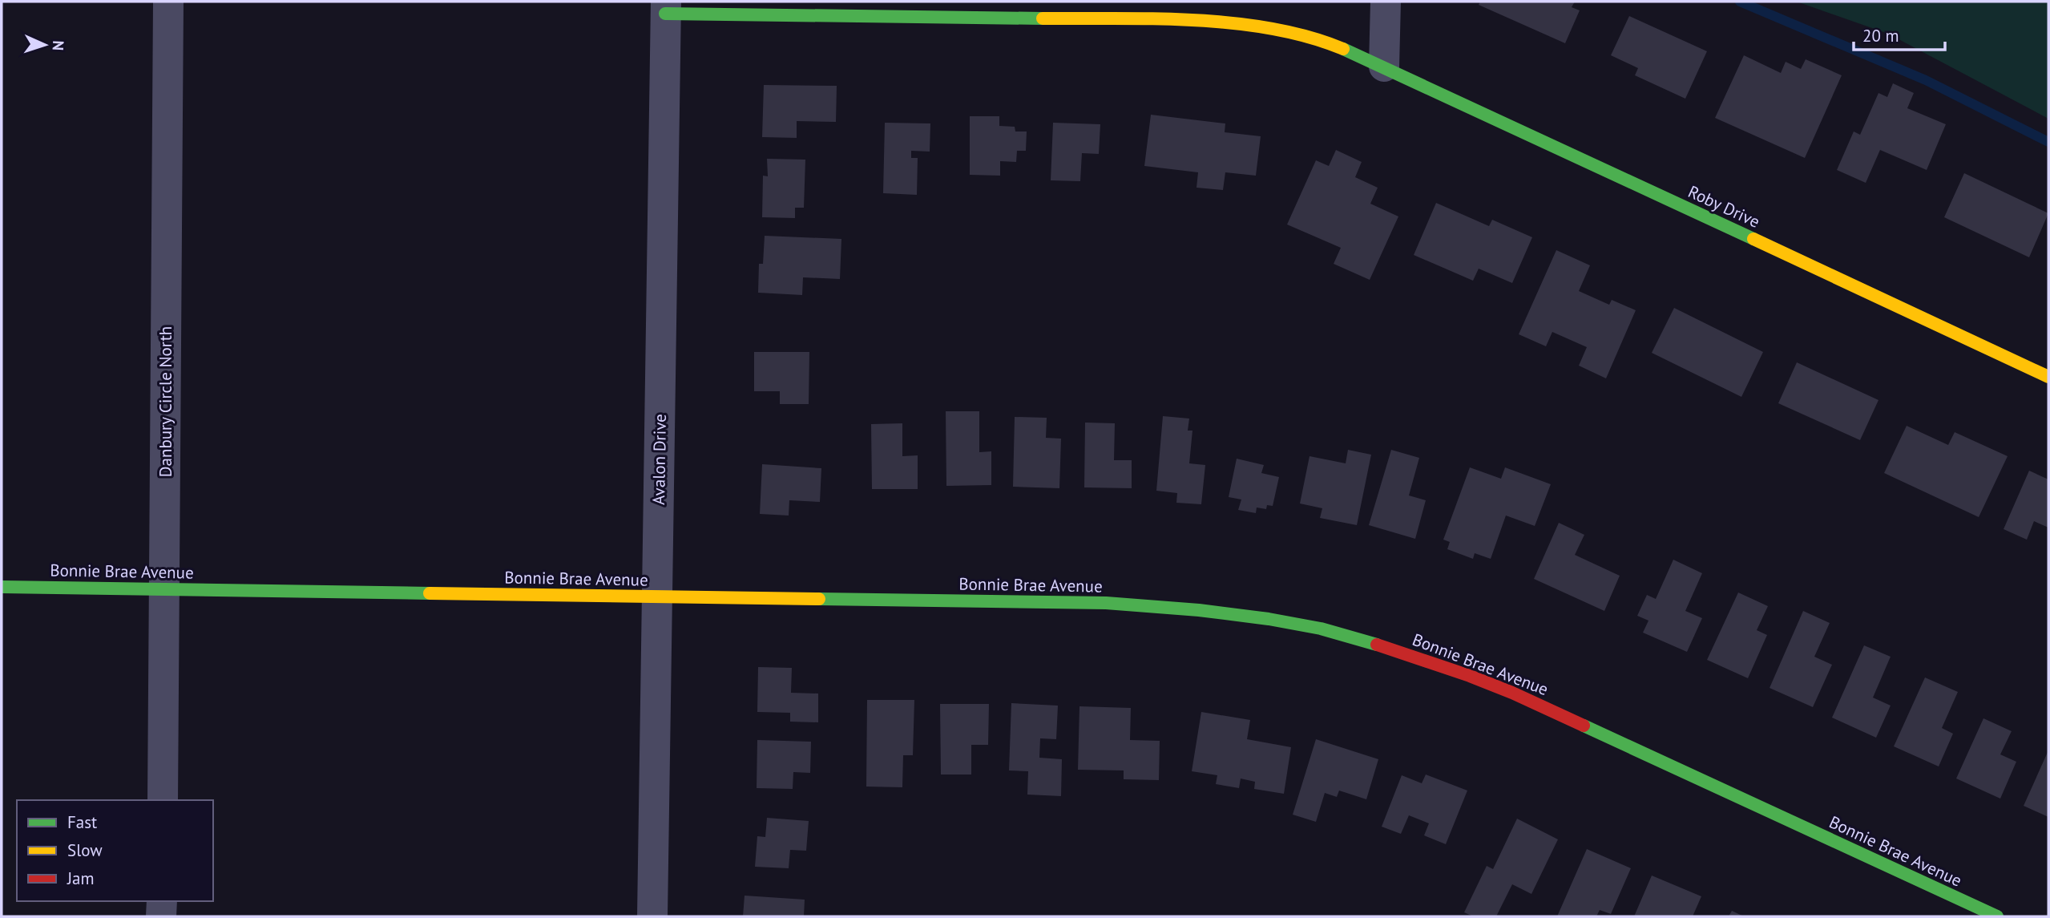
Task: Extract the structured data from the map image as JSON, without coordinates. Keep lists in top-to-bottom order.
{
  "streets": {
    "street": [
      "Roby Drive",
      "Danbury Circle North",
      "Avalon Drive",
      "Bonnie Brae Avenue"
    ]
  },
  "crossings": [
    ["Roby Drive", "Avalon Drive"],
    ["Danbury Circle North", "Bonnie Brae Avenue"],
    ["Avalon Drive", "Bonnie Brae Avenue"]
  ],
  "legend": ["Fast", "Slow", "Jam"],
  "scale_bar": "20 m",
  "north": "right"
}
